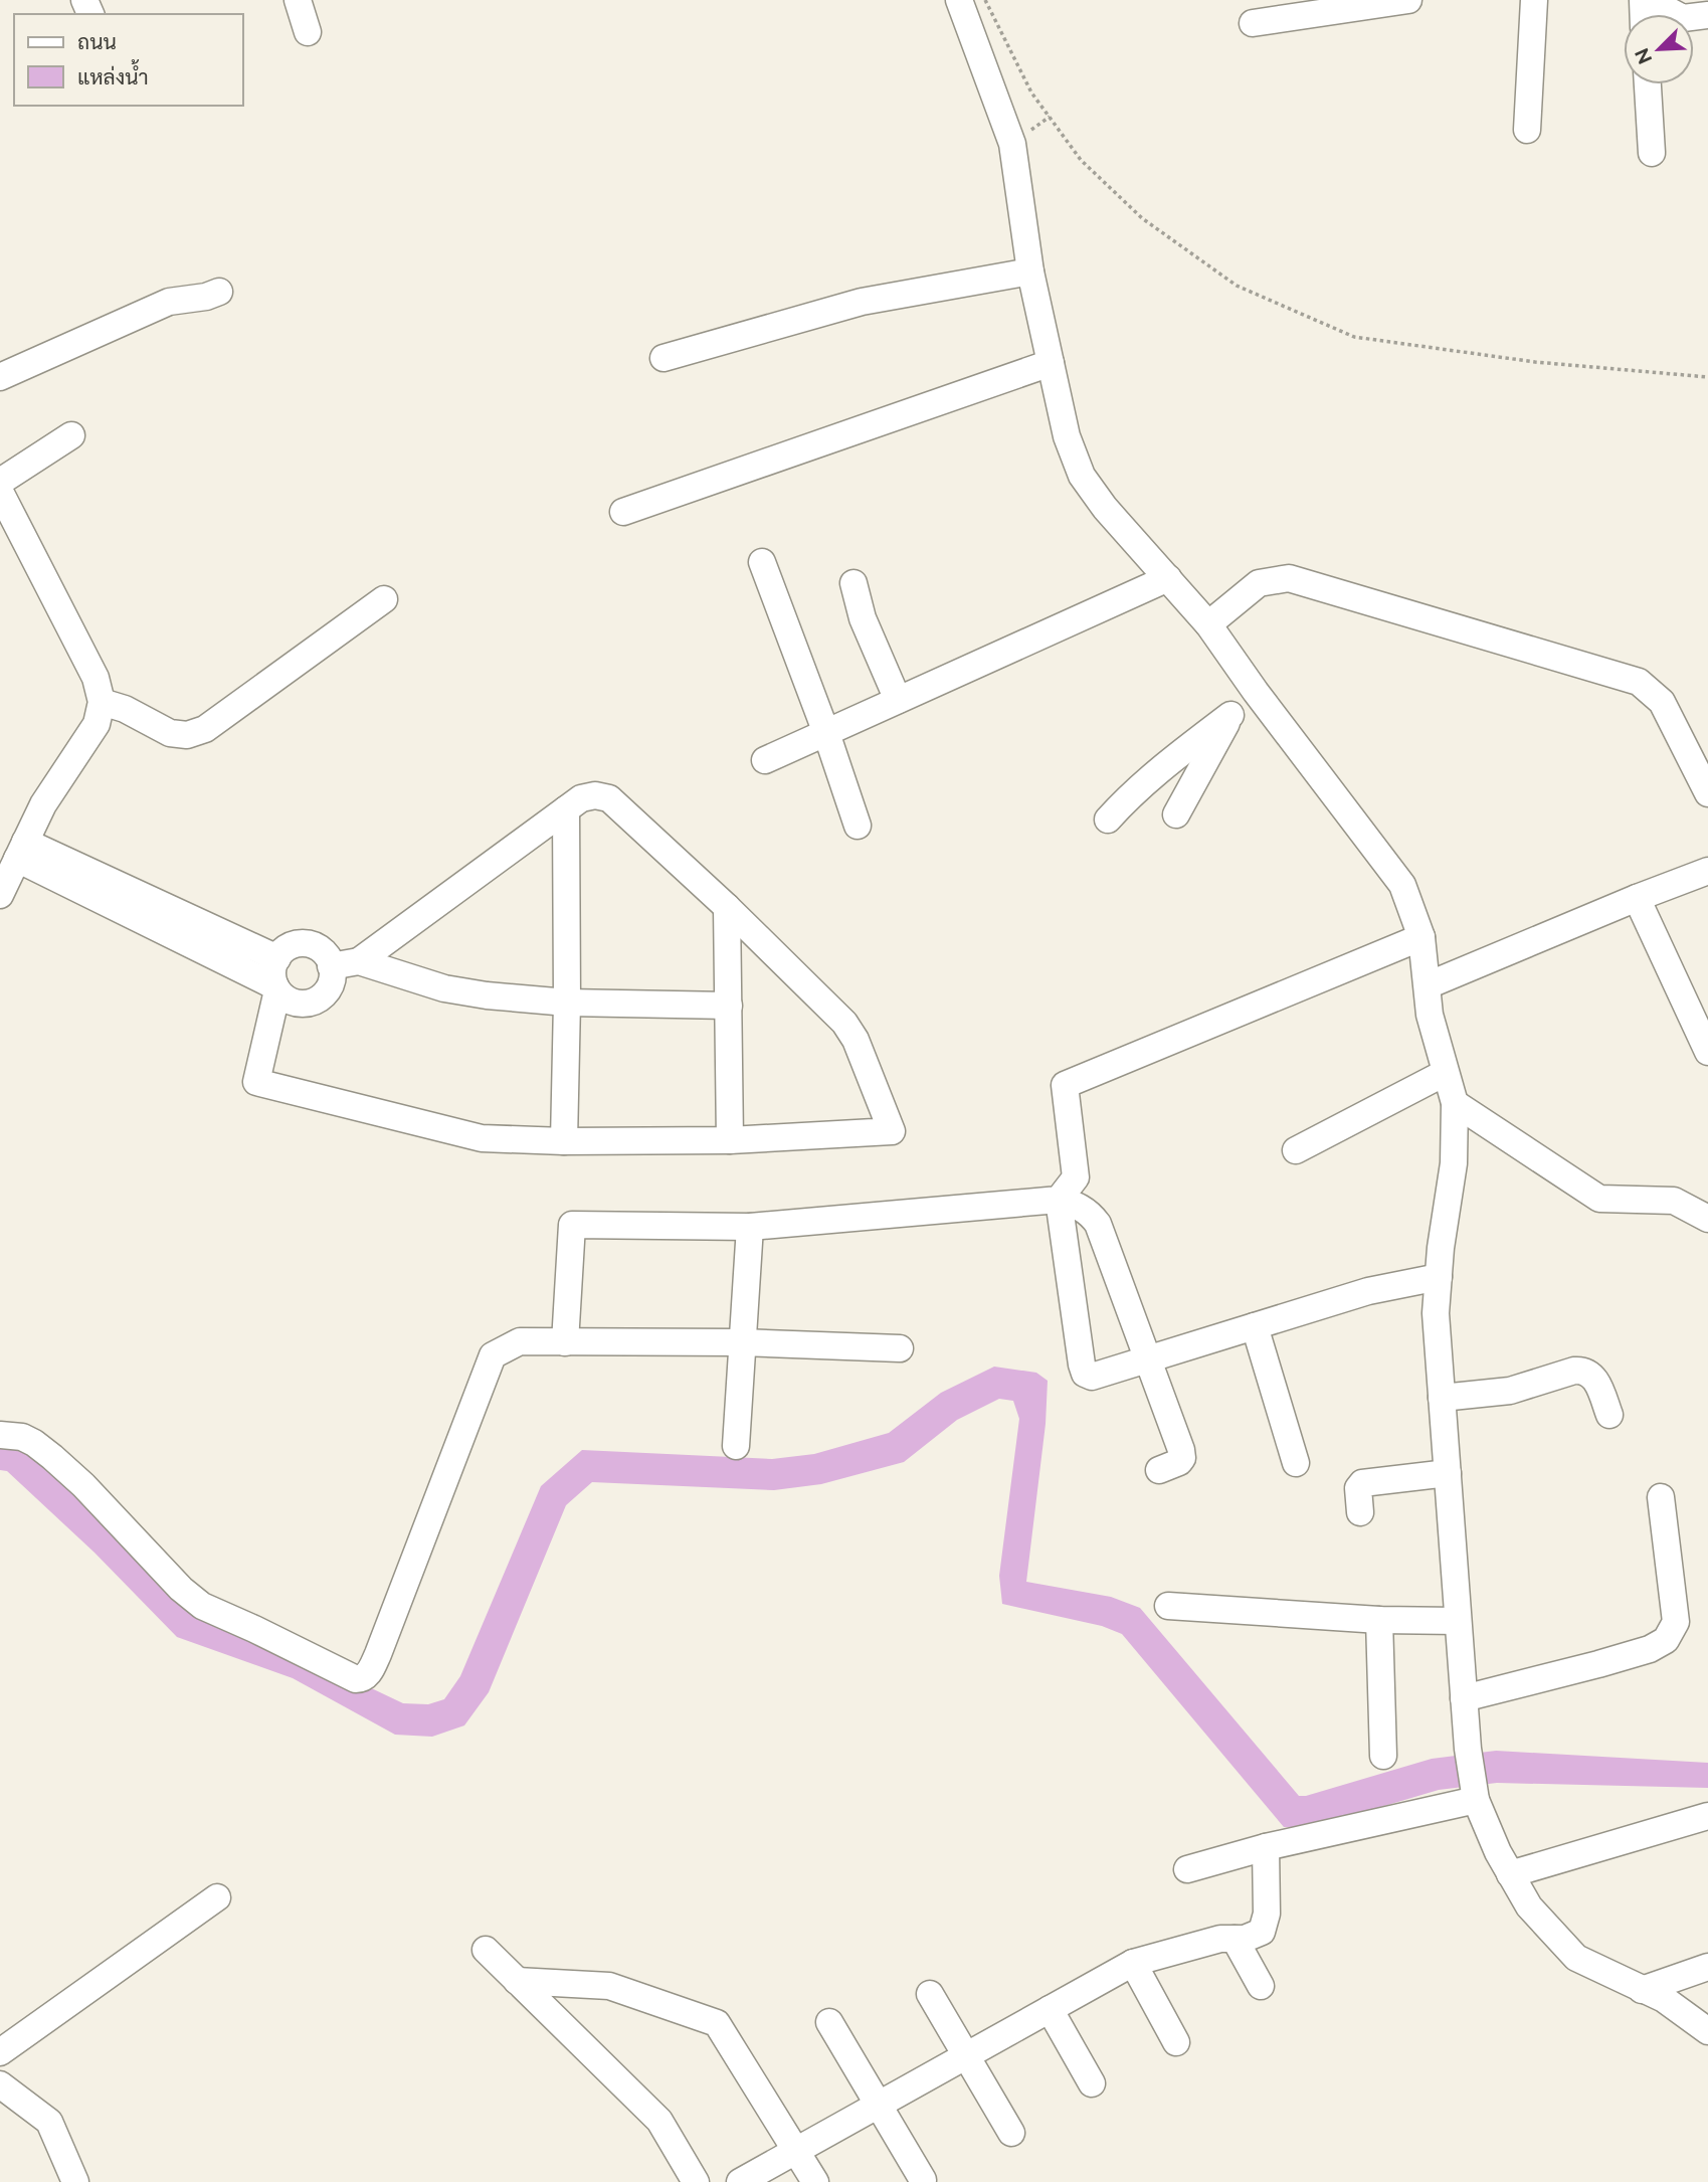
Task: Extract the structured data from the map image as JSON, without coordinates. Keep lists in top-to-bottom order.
{
  "legend": ["ถนน", "แหล่งน้ำ"],
  "north": "bottom left"
}
